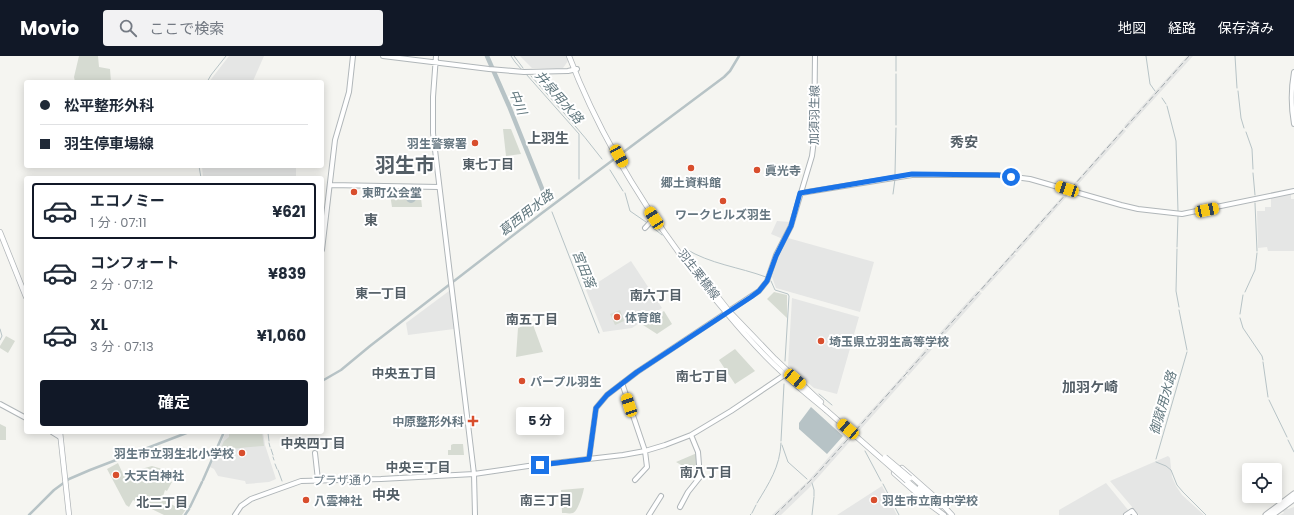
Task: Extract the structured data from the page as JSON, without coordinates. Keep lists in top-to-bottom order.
{
  "streets": {
    "main road": ["羽生栗橋線"],
    "street": ["加須羽生線", "プラザ通り"]
  },
  "crossings": [
    ["加須羽生線", "羽生栗橋線"],
    ["加須羽生線", "プラザ通り"],
    ["羽生栗橋線", "プラザ通り"]
  ],
  "districts": [
    "上羽生",
    "秀安",
    "東七丁目",
    "羽生市",
    "東",
    "東一丁目",
    "南六丁目",
    "南五丁目",
    "中央五丁目",
    "南七丁目",
    "加羽ケ崎",
    "中央四丁目",
    "中央三丁目",
    "南八丁目",
    "中央",
    "南三丁目",
    "北二丁目"
  ],
  "water": [
    "井泉用水路",
    "中川",
    "葛西用水路",
    "宮田落",
    "御獄用水路"
  ],
  "places": {
    "other": [
      "羽生警察署",
      "郷土資料館",
      "眞光寺",
      "東町公会堂",
      "ワークヒルズ羽生",
      "体育館",
      "埼玉県立羽生高等学校",
      "パープル羽生",
      "羽生市立羽生北小学校",
      "大天白神社",
      "八雲神社",
      "羽生市立南中学校"
    ],
    "health": ["中原整形外科"]
  },
  "page": {
    "header": "Movio",
    "search": "ここで検索",
    "nav": ["地図", "経路", "保存済み"],
    "banner": ["松平整形外科", "羽生停車場線"],
    "list": [
      {
        "name": "エコノミー",
        "note": "1 分 · 07:11",
        "value": "¥621"
      },
      {
        "name": "コンフォート",
        "note": "2 分 · 07:12",
        "value": "¥839"
      },
      {
        "name": "XL",
        "note": "3 分 · 07:13",
        "value": "¥1,060"
      }
    ],
    "buttons": "確定",
    "bubble": "5 分"
  }
}
